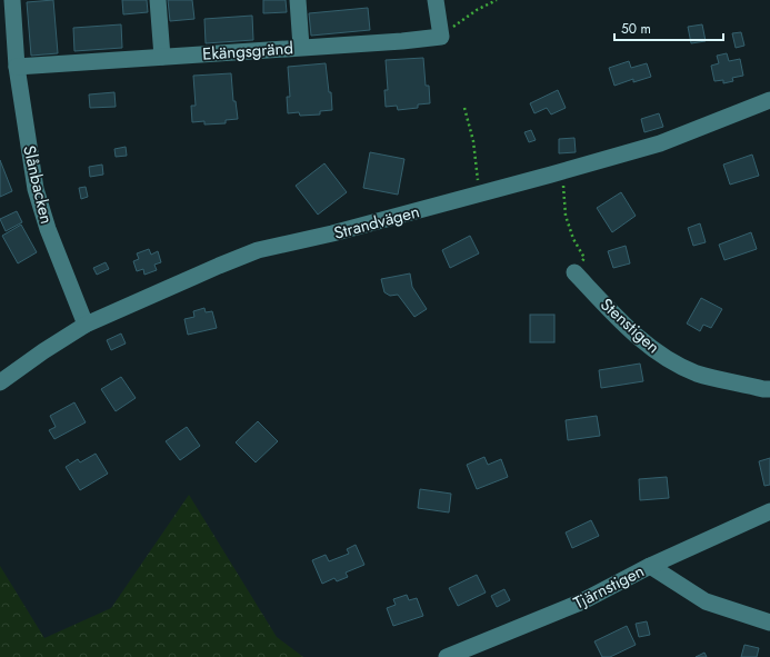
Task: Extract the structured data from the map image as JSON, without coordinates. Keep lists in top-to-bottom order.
{
  "streets": {
    "street": [
      "Ekängsgränd",
      "Slånbacken",
      "Strandvägen",
      "Stenstigen",
      "Tjärnstigen"
    ]
  },
  "crossings": [
    ["Ekängsgränd", "Slånbacken"],
    ["Slånbacken", "Strandvägen"]
  ],
  "scale_bar": "50 m"
}
